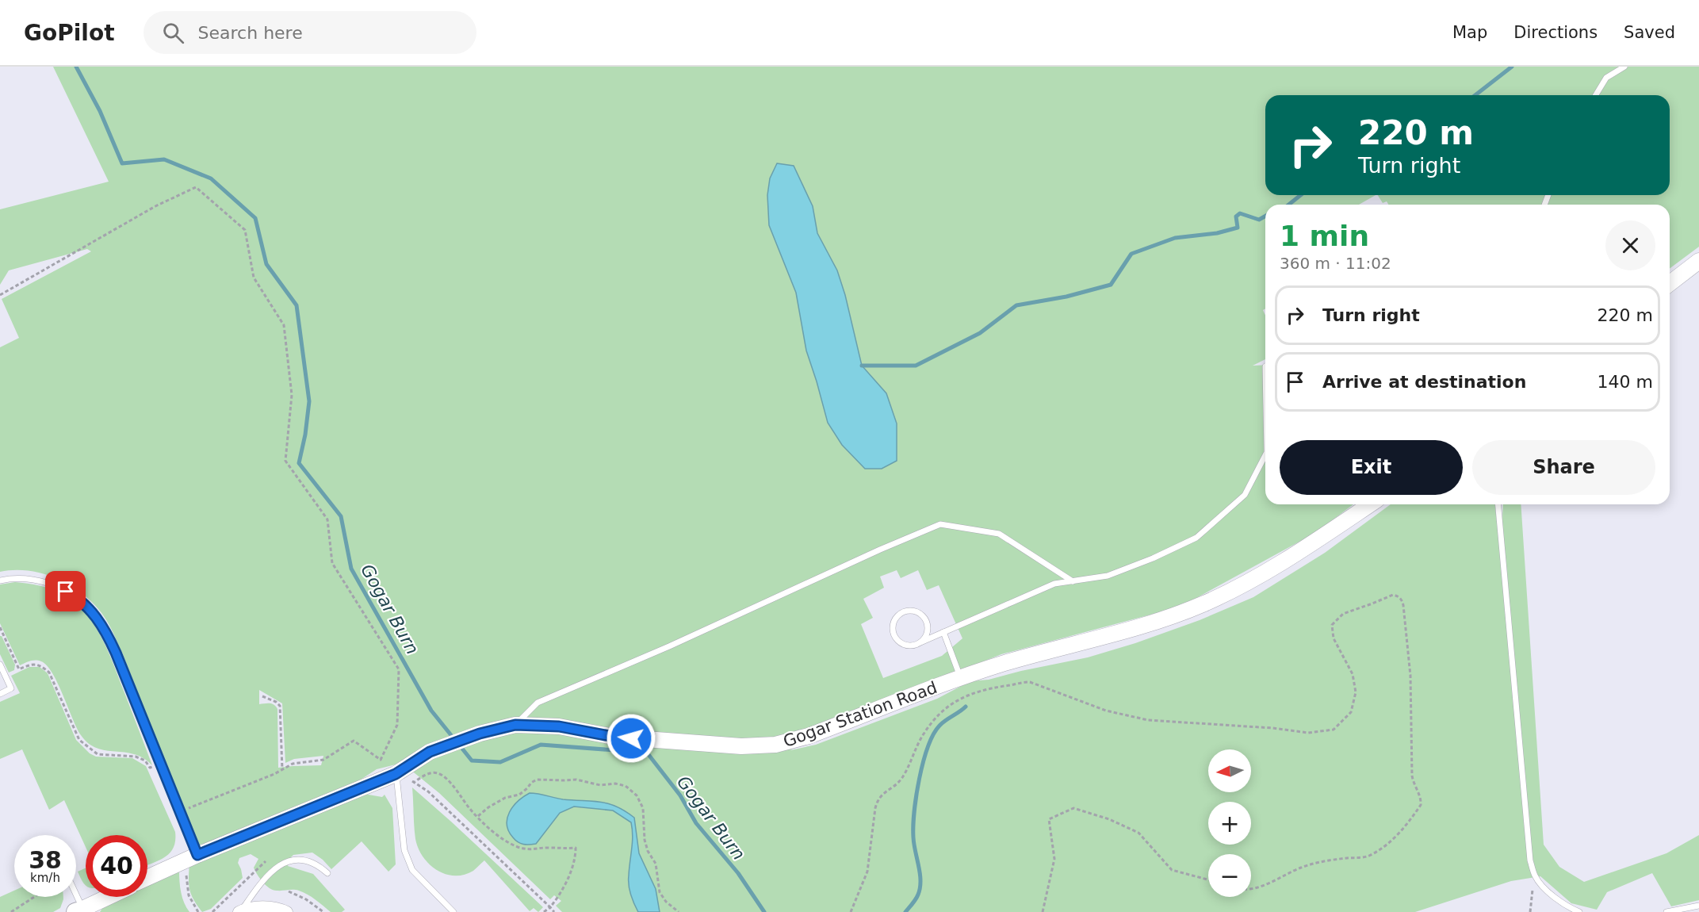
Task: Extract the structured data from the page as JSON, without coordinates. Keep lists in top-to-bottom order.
{
  "streets": {
    "street": ["Gogar Station Road"]
  },
  "water": ["Gogar Burn"],
  "north": "left",
  "page": {
    "header": "GoPilot",
    "search": "Search here",
    "nav": ["Map", "Directions", "Saved"],
    "turn": ["220 m", "Turn right"],
    "heading": ["1 min", "360 m · 11:02"],
    "list": [
      {
        "name": "Turn right",
        "value": "220 m"
      },
      {
        "name": "Arrive at destination",
        "value": "140 m"
      }
    ],
    "buttons": ["Exit", "Share"],
    "map_buttons": ["+", "−"],
    "speed": "38 km/h",
    "limit": "40"
  }
}
